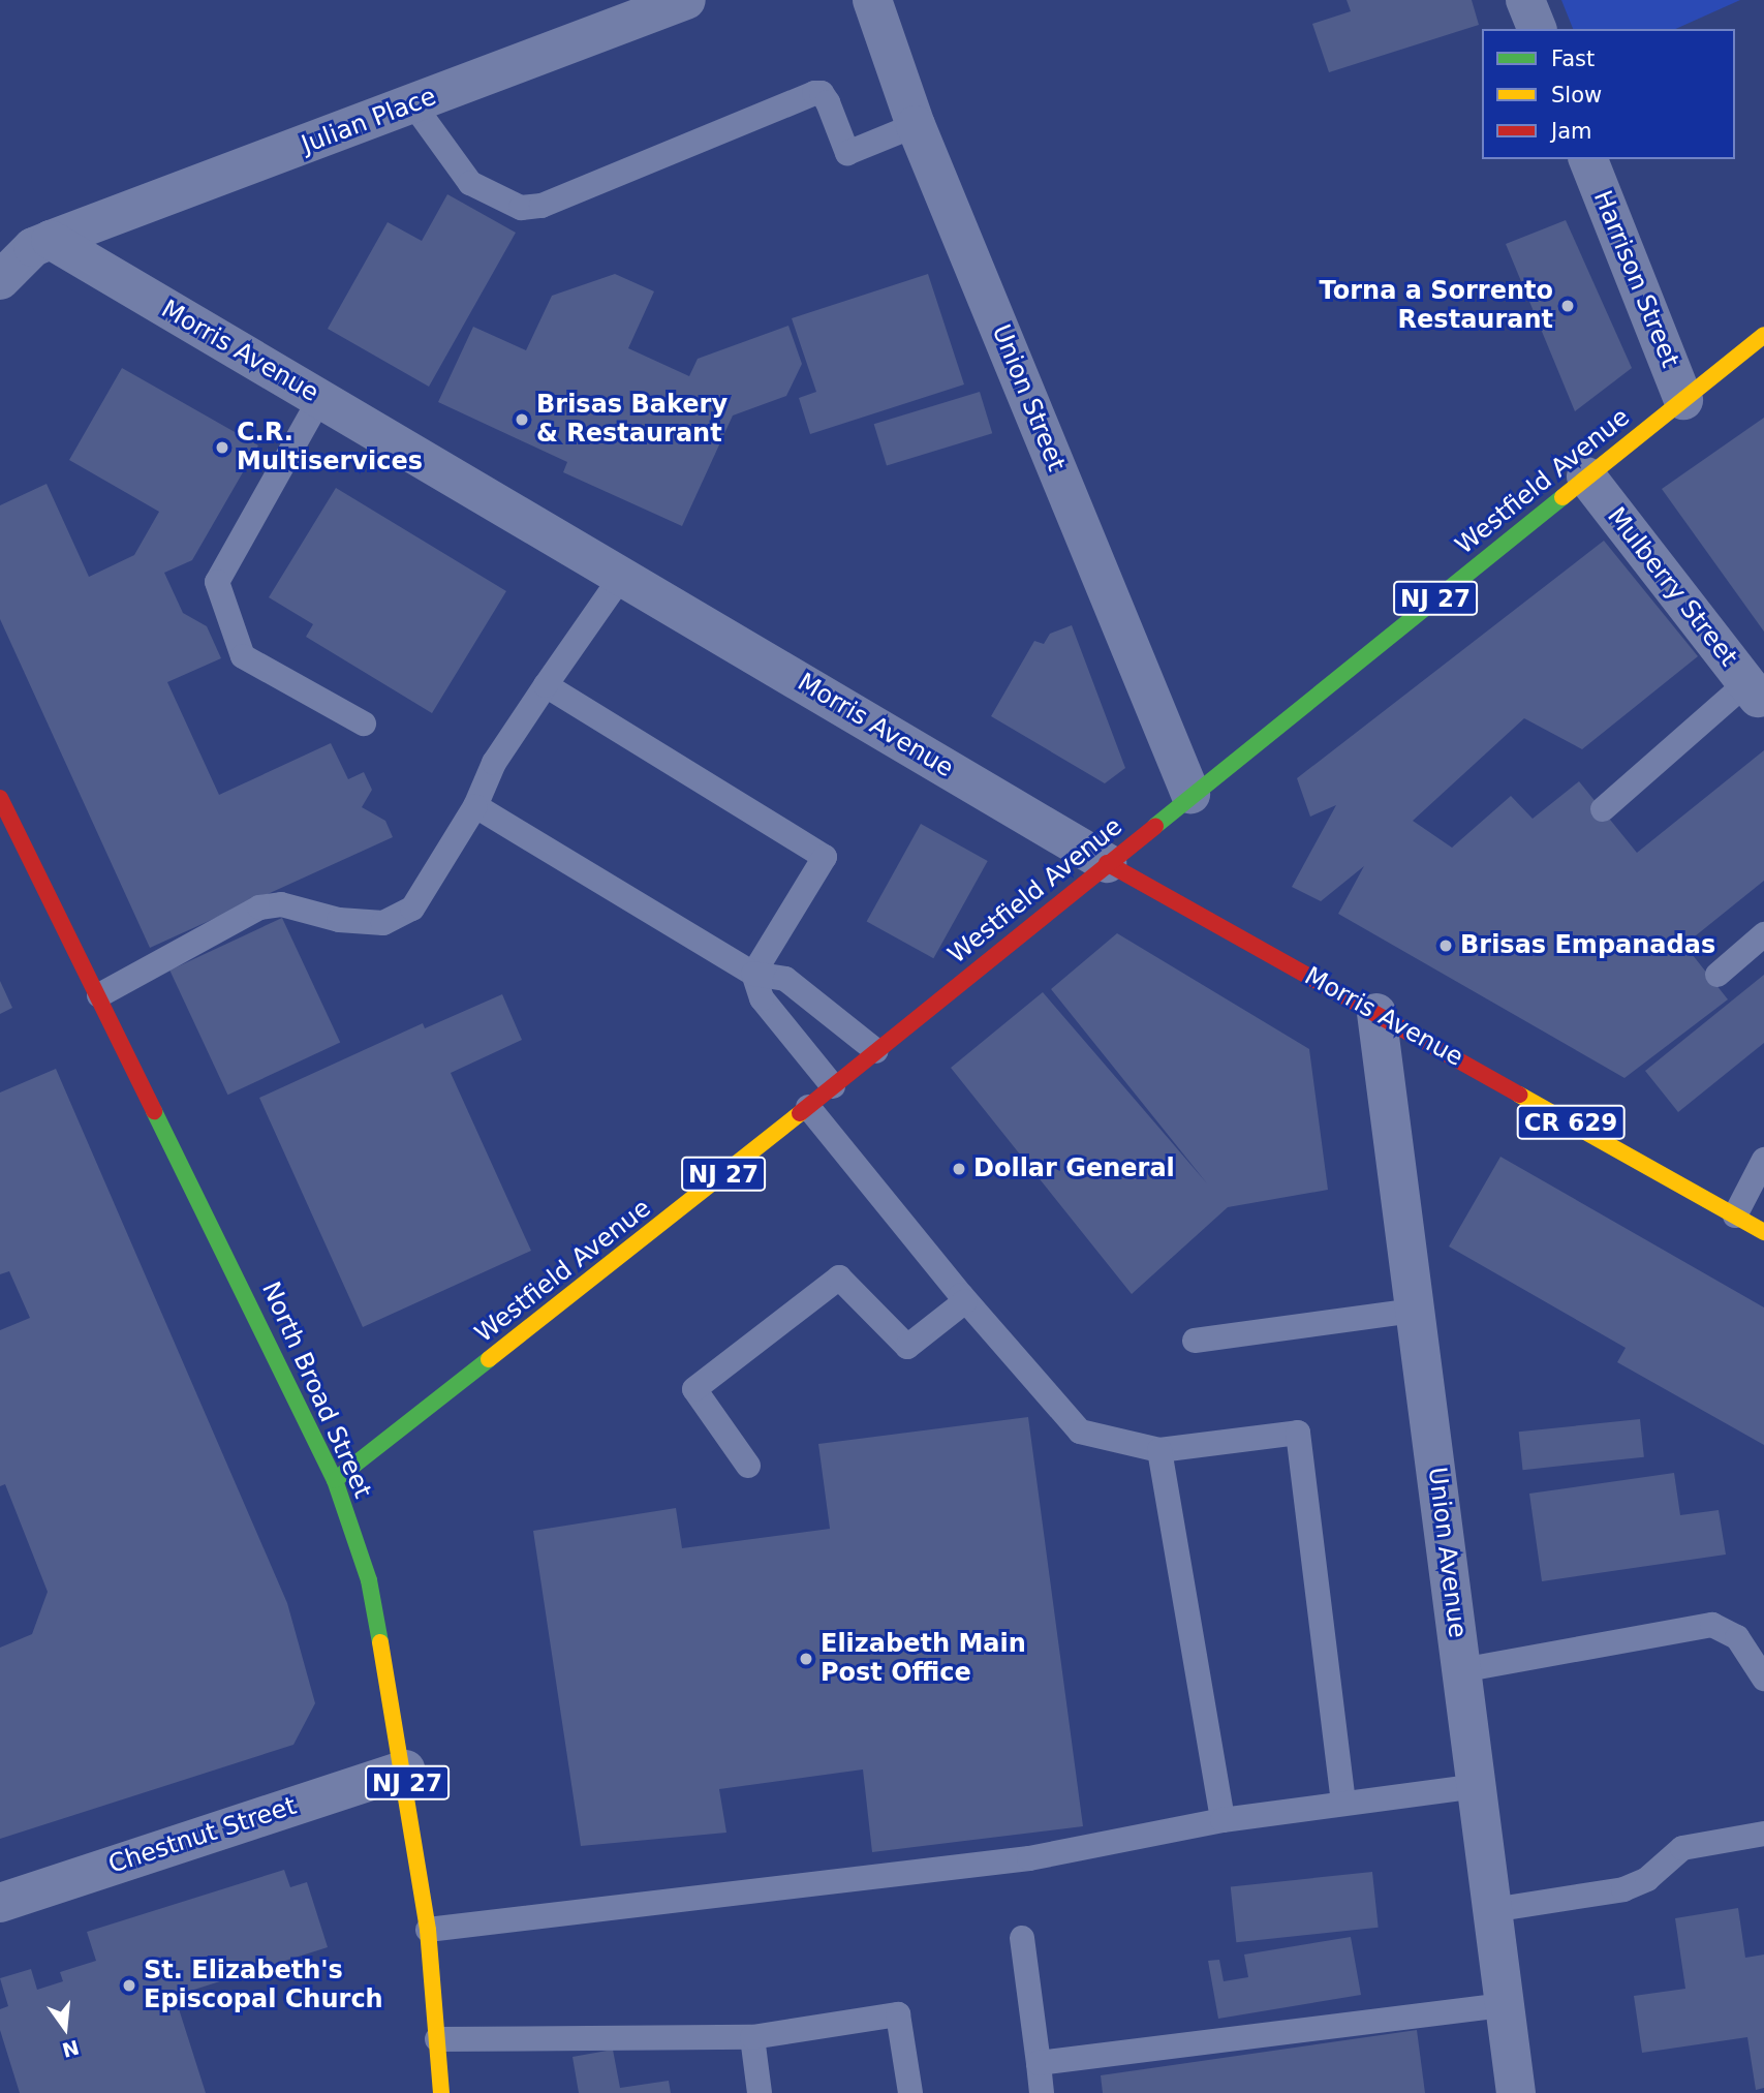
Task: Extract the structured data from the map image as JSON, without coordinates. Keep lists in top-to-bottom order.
{
  "streets": {
    "main road": [
      "Morris Avenue",
      "Westfield Avenue",
      "NJ 27",
      "CR 629",
      "North Broad Street"
    ],
    "street": [
      "Julian Place",
      "Harrison Street",
      "Union Street",
      "Mulberry Street",
      "Union Avenue",
      "Chestnut Street"
    ]
  },
  "crossings": [
    ["Julian Place", "Morris Avenue"],
    ["Harrison Street", "Westfield Avenue"],
    ["Morris Avenue", "Westfield Avenue"],
    ["Morris Avenue", "Union Avenue"],
    ["Union Street", "Westfield Avenue"],
    ["Westfield Avenue", "Mulberry Street"],
    ["Westfield Avenue", "North Broad Street"],
    ["North Broad Street", "Chestnut Street"]
  ],
  "places": [
    "Torna a Sorrento Restaurant",
    "Brisas Bakery & Restaurant",
    "C.R. Multiservices",
    "Brisas Empanadas",
    "Dollar General",
    "Elizabeth Main Post Office",
    "St. Elizabeth's Episcopal Church"
  ],
  "legend": ["Fast", "Slow", "Jam"],
  "north": "bottom"
}
